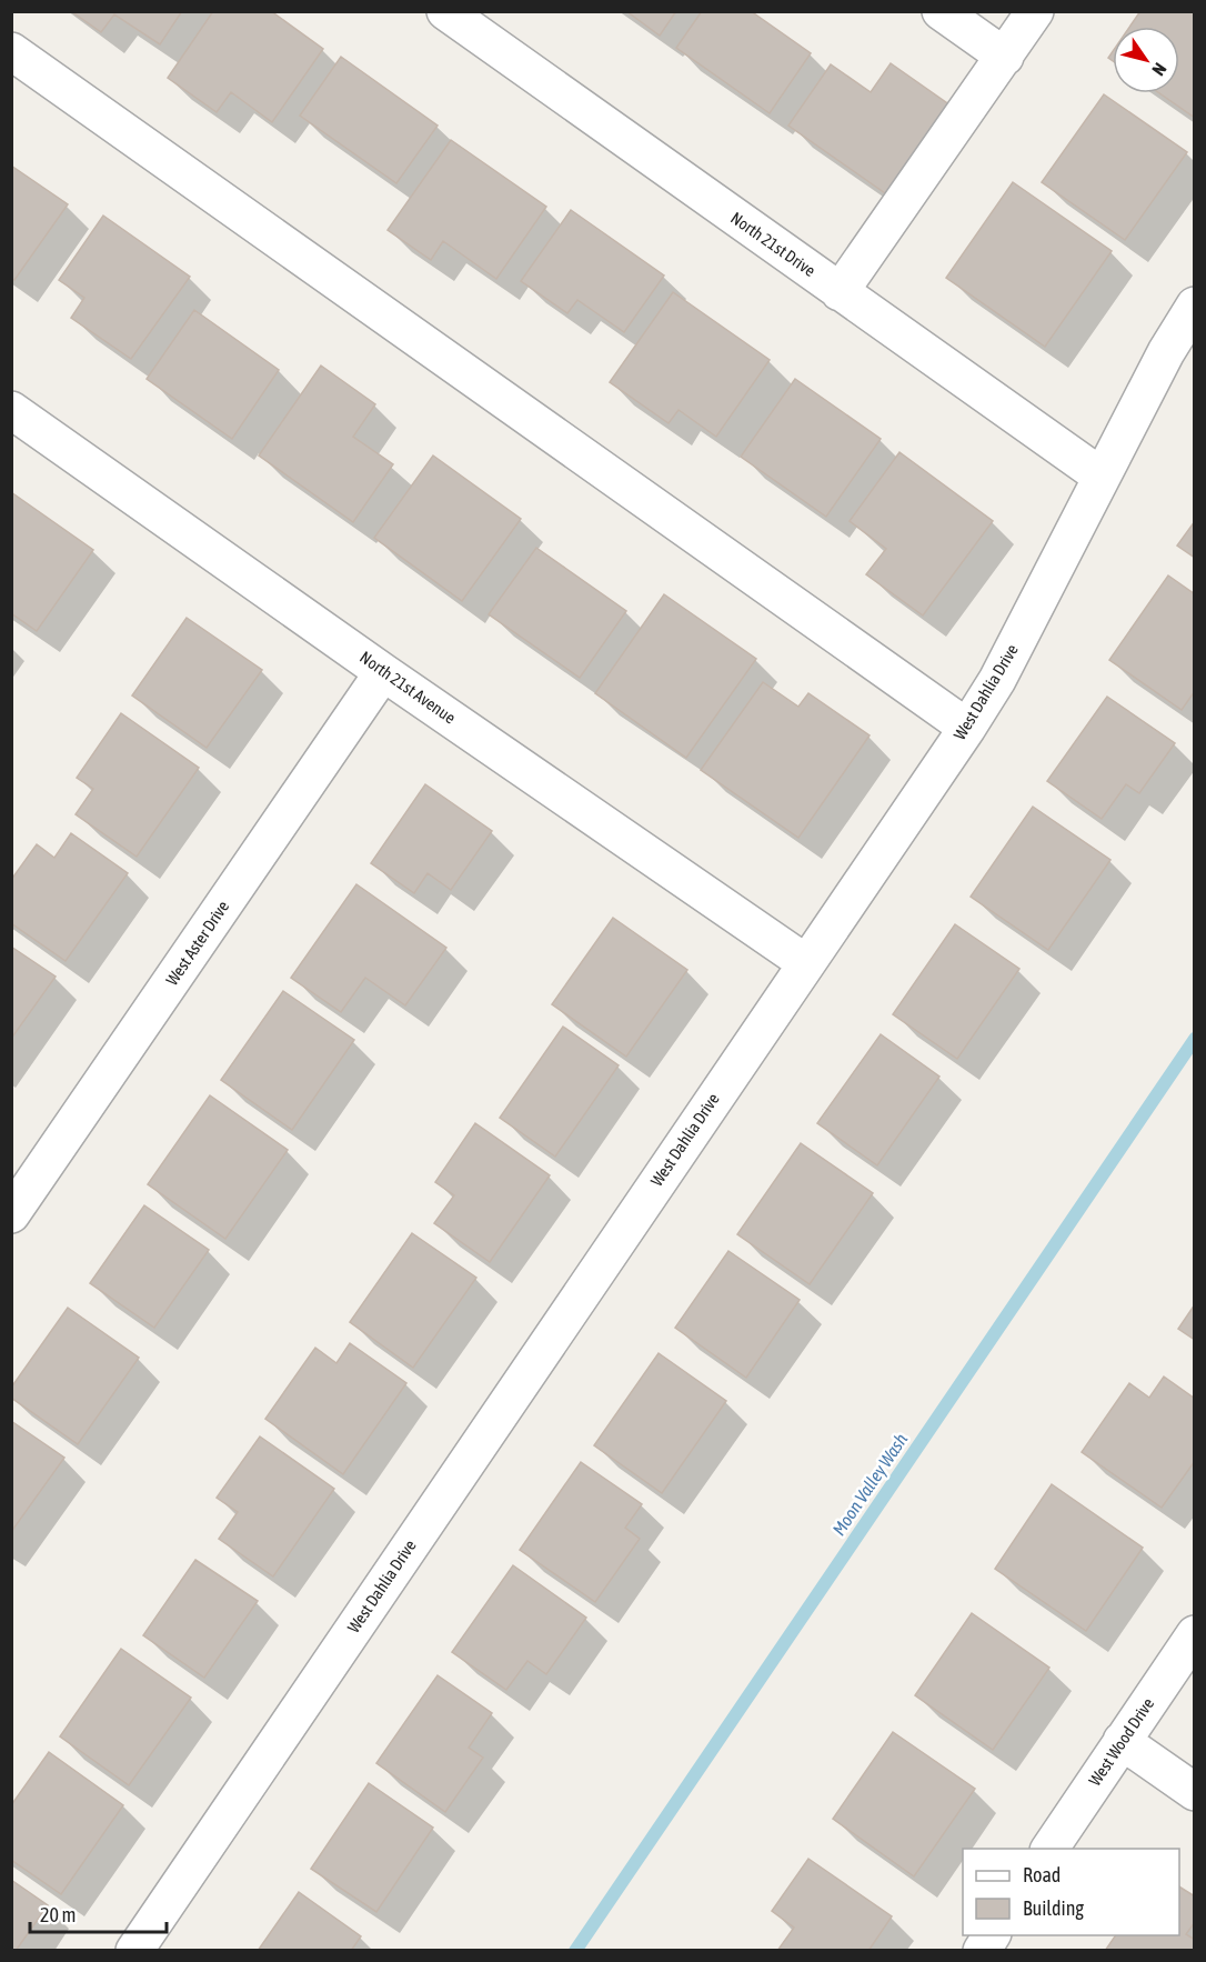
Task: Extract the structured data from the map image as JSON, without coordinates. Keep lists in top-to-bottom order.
{
  "streets": {
    "street": [
      "North 21st Drive",
      "North 21st Avenue",
      "West Dahlia Drive",
      "West Aster Drive",
      "West Wood Drive"
    ]
  },
  "crossings": [
    ["North 21st Drive", "West Dahlia Drive"],
    ["North 21st Avenue", "West Dahlia Drive"],
    ["North 21st Avenue", "West Aster Drive"]
  ],
  "water": ["Moon Valley Wash"],
  "legend": ["Road", "Building"],
  "scale_bar": "20 m",
  "north": "bottom right"
}
